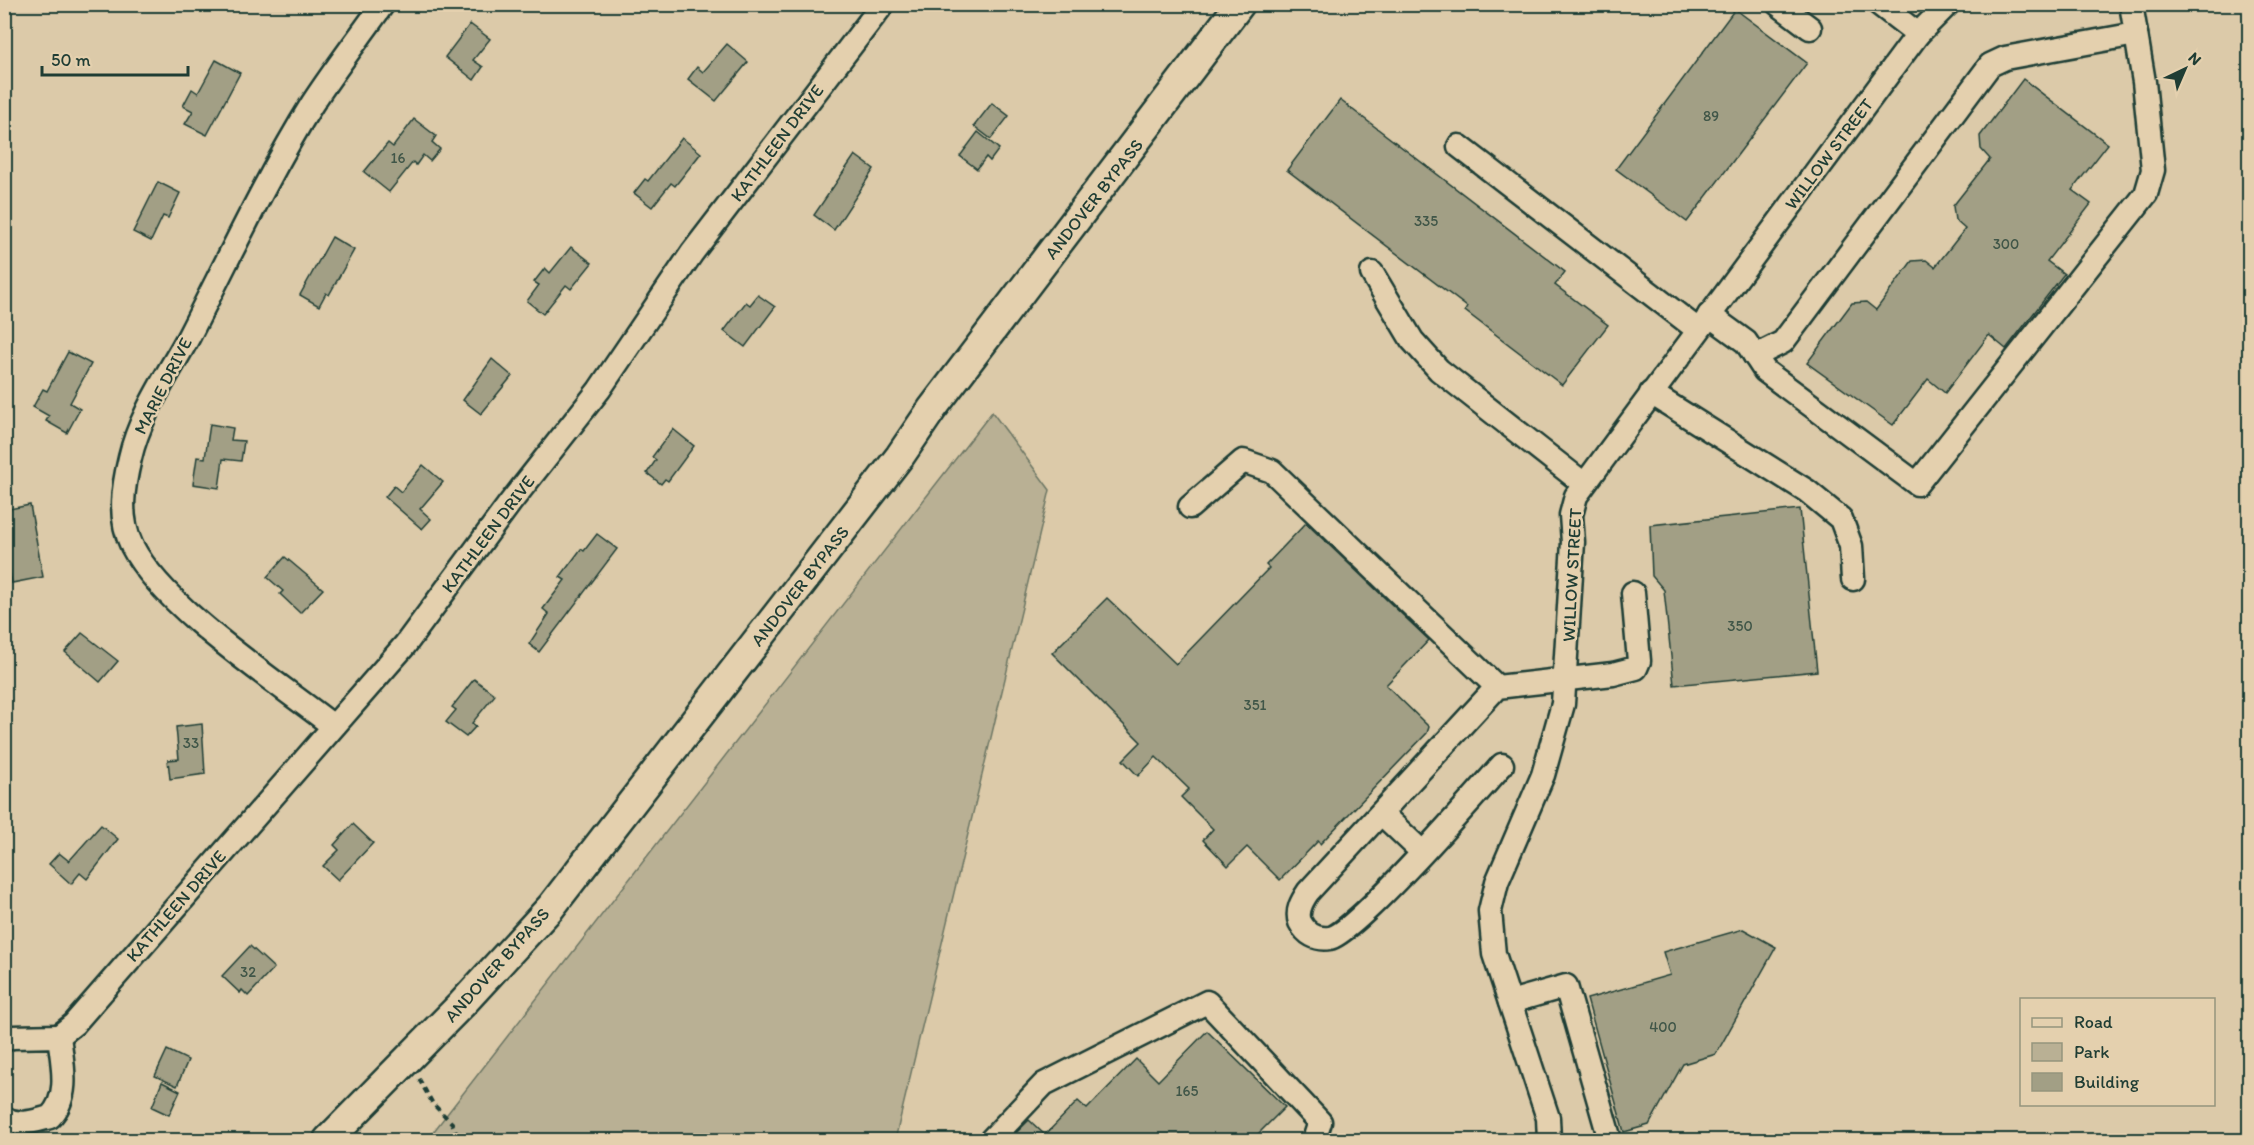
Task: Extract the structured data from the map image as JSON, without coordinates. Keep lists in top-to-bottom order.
{
  "streets": {
    "main road": ["ANDOVER BYPASS"],
    "street": ["KATHLEEN DRIVE", "WILLOW STREET", "MARIE DRIVE"]
  },
  "crossings": [
    ["KATHLEEN DRIVE", "MARIE DRIVE"]
  ],
  "house_numbers": [
    "89",
    "16",
    "335",
    "300",
    "350",
    "351",
    "33",
    "32",
    "400",
    "165"
  ],
  "legend": ["Road", "Park", "Building"],
  "scale_bar": "50 m",
  "north": "top right"
}
